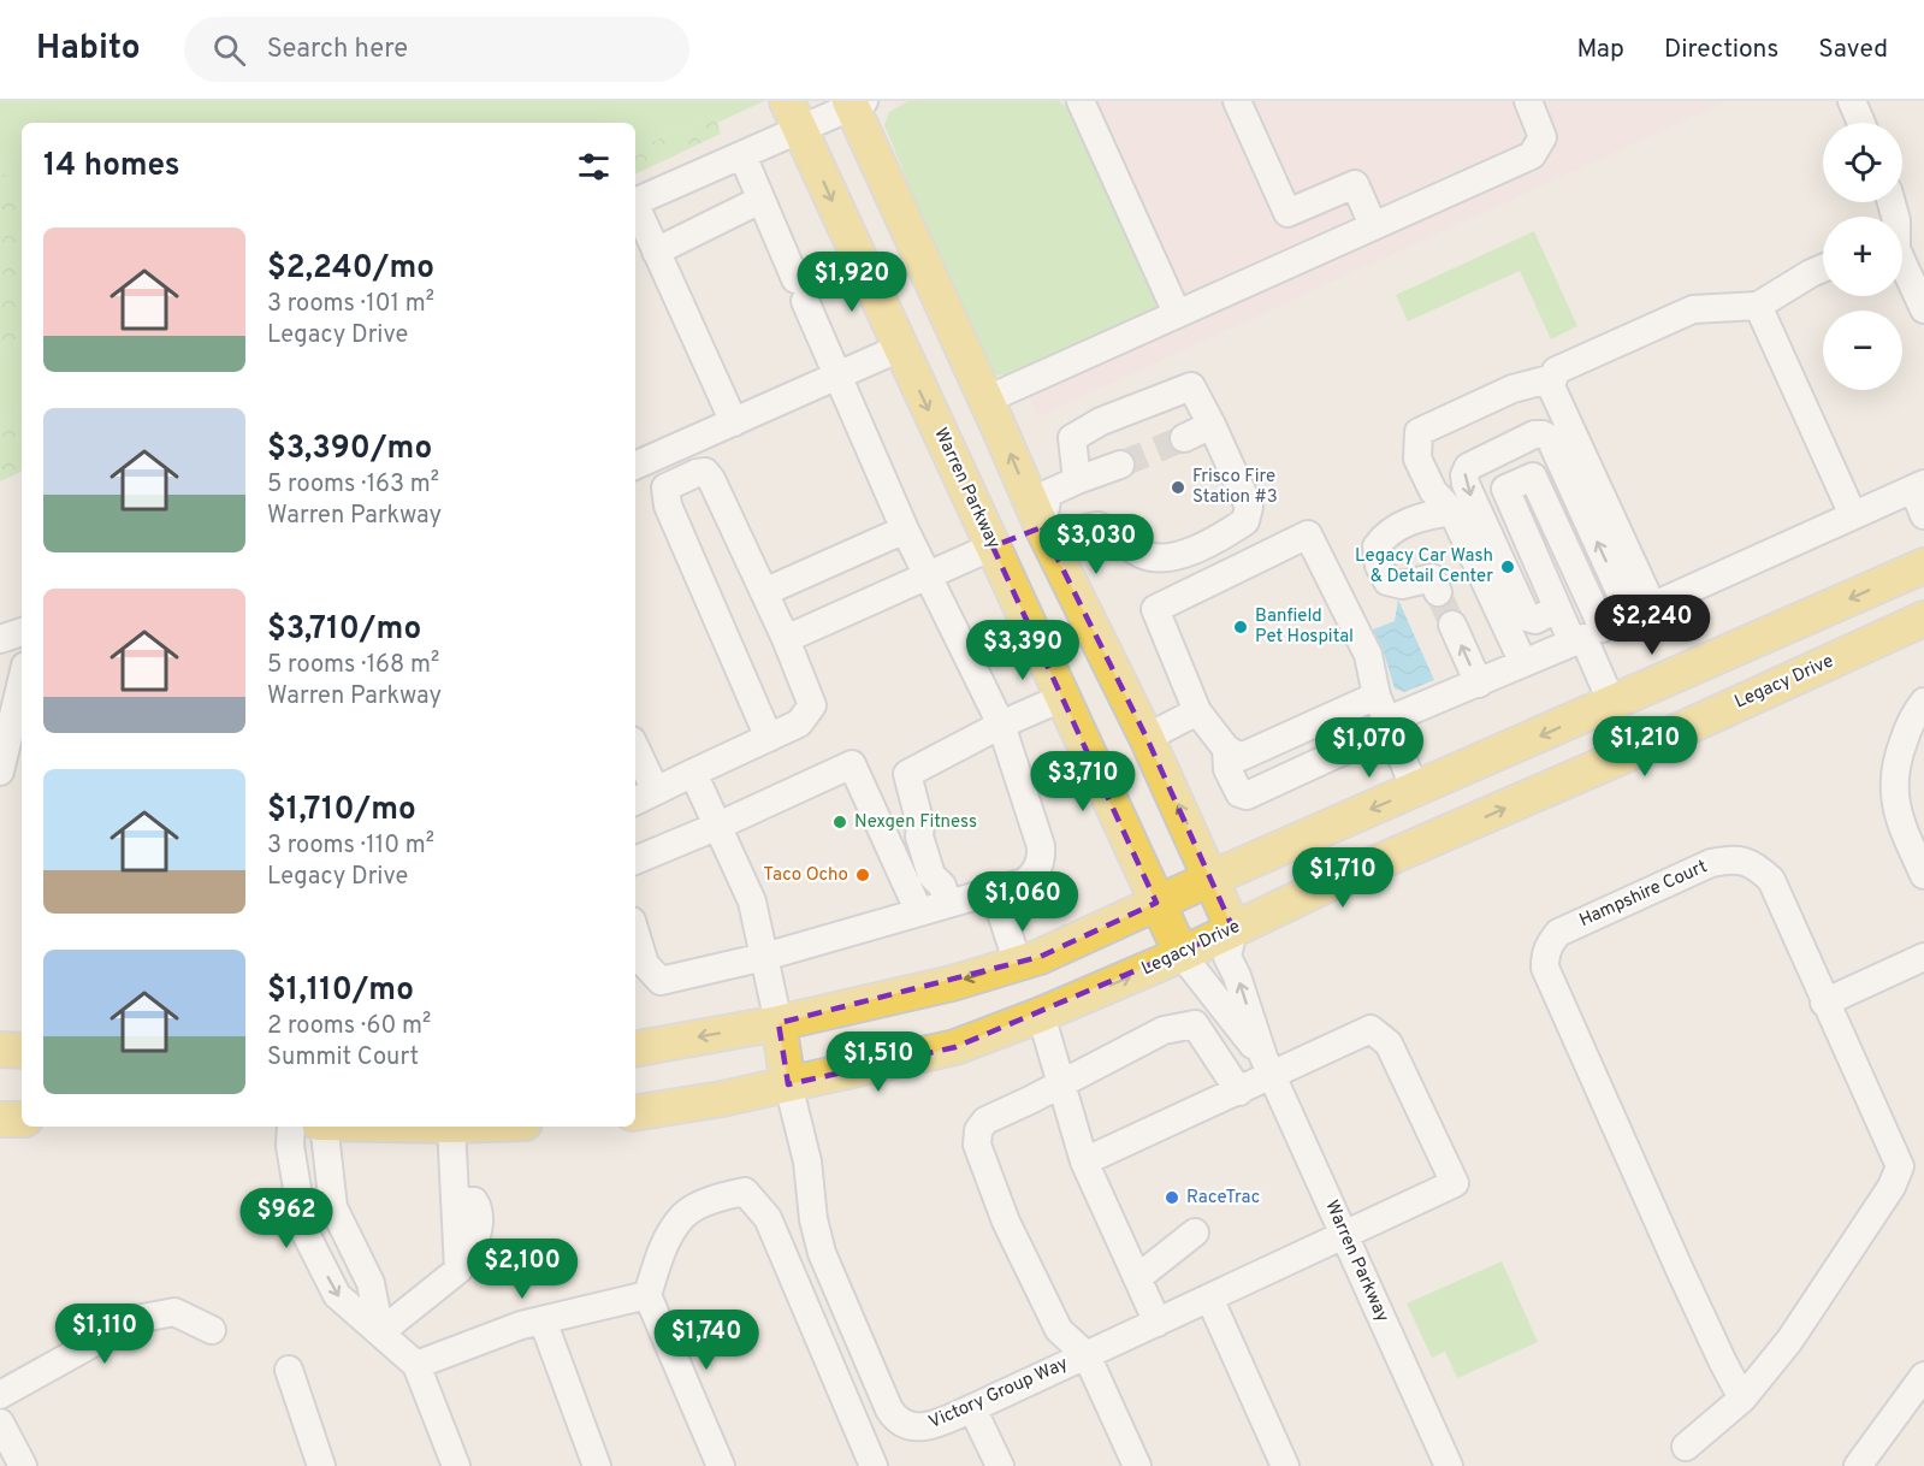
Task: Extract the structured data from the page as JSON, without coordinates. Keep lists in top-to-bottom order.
{
  "streets": {
    "main road": ["Warren Parkway", "Legacy Drive"],
    "street": ["Hampshire Court", "Victory Group Way"]
  },
  "crossings": [
    ["Warren Parkway", "Legacy Drive"],
    ["Warren Parkway", "Victory Group Way"],
    ["Legacy Drive", "Victory Group Way"]
  ],
  "places": [
    "Frisco Fire Station #3",
    "Legacy Car Wash & Detail Center",
    "Banfield Pet Hospital",
    "Nexgen Fitness",
    "Taco Ocho",
    "RaceTrac"
  ],
  "page": {
    "header": "Habito",
    "search": "Search here",
    "nav": ["Map", "Directions", "Saved"],
    "map_buttons": ["+", "−"],
    "heading": "14 homes",
    "list": [
      {
        "name": "$2,240/mo",
        "note": "3 rooms · 101 m² · Legacy Drive"
      },
      {
        "name": "$3,390/mo",
        "note": "5 rooms · 163 m² · Warren Parkway"
      },
      {
        "name": "$3,710/mo",
        "note": "5 rooms · 168 m² · Warren Parkway"
      },
      {
        "name": "$1,710/mo",
        "note": "3 rooms · 110 m² · Legacy Drive"
      },
      {
        "name": "$1,110/mo",
        "note": "2 rooms · 60 m² · Summit Court"
      }
    ],
    "price": [
      "$1,920",
      "$3,030",
      "$2,240",
      "$3,390",
      "$1,210",
      "$1,070",
      "$3,710",
      "$1,710",
      "$1,060",
      "$1,510",
      "$962",
      "$2,100",
      "$1,110",
      "$1,740"
    ]
  }
}
